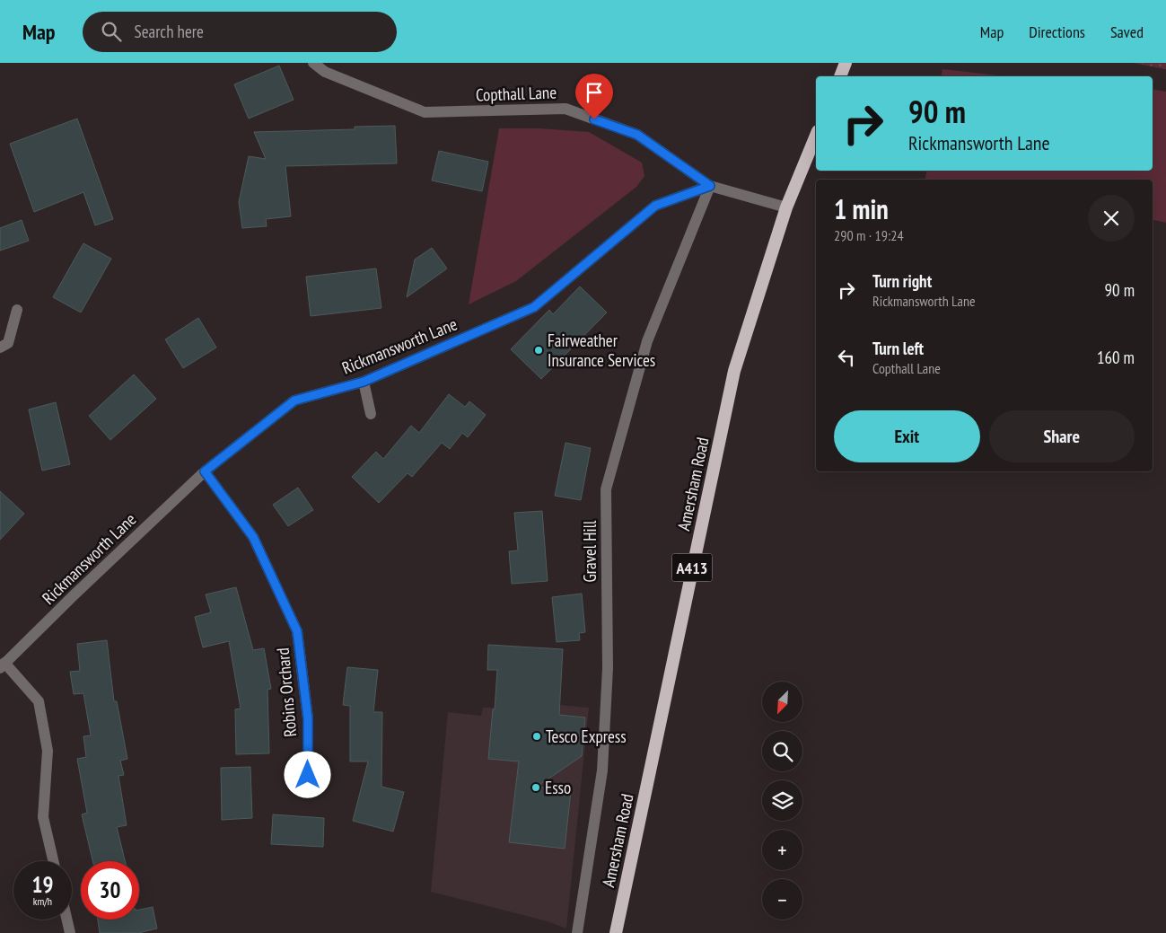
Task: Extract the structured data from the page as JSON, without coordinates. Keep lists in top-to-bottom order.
{
  "streets": {
    "highway": ["Amersham Road", "A413"],
    "street": [
      "Copthall Lane",
      "Rickmansworth Lane",
      "Gravel Hill",
      "Robins Orchard"
    ]
  },
  "crossings": [
    ["Copthall Lane", "Rickmansworth Lane"],
    ["Copthall Lane", "Gravel Hill"],
    ["Rickmansworth Lane", "Gravel Hill"],
    ["Rickmansworth Lane", "Robins Orchard"]
  ],
  "places": ["Fairweather Insurance Services", "Tesco Express", "Esso"],
  "north": "bottom left",
  "page": {
    "header": "Map",
    "search": "Search here",
    "nav": ["Map", "Directions", "Saved"],
    "turn": ["90 m", "Rickmansworth Lane"],
    "heading": ["1 min", "290 m · 19:24"],
    "list": [
      {
        "name": "Turn right",
        "note": "Rickmansworth Lane",
        "value": "90 m"
      },
      {
        "name": "Turn left",
        "note": "Copthall Lane",
        "value": "160 m"
      }
    ],
    "buttons": ["Exit", "Share"],
    "map_buttons": ["+", "−"],
    "speed": "19 km/h",
    "limit": "30"
  }
}
